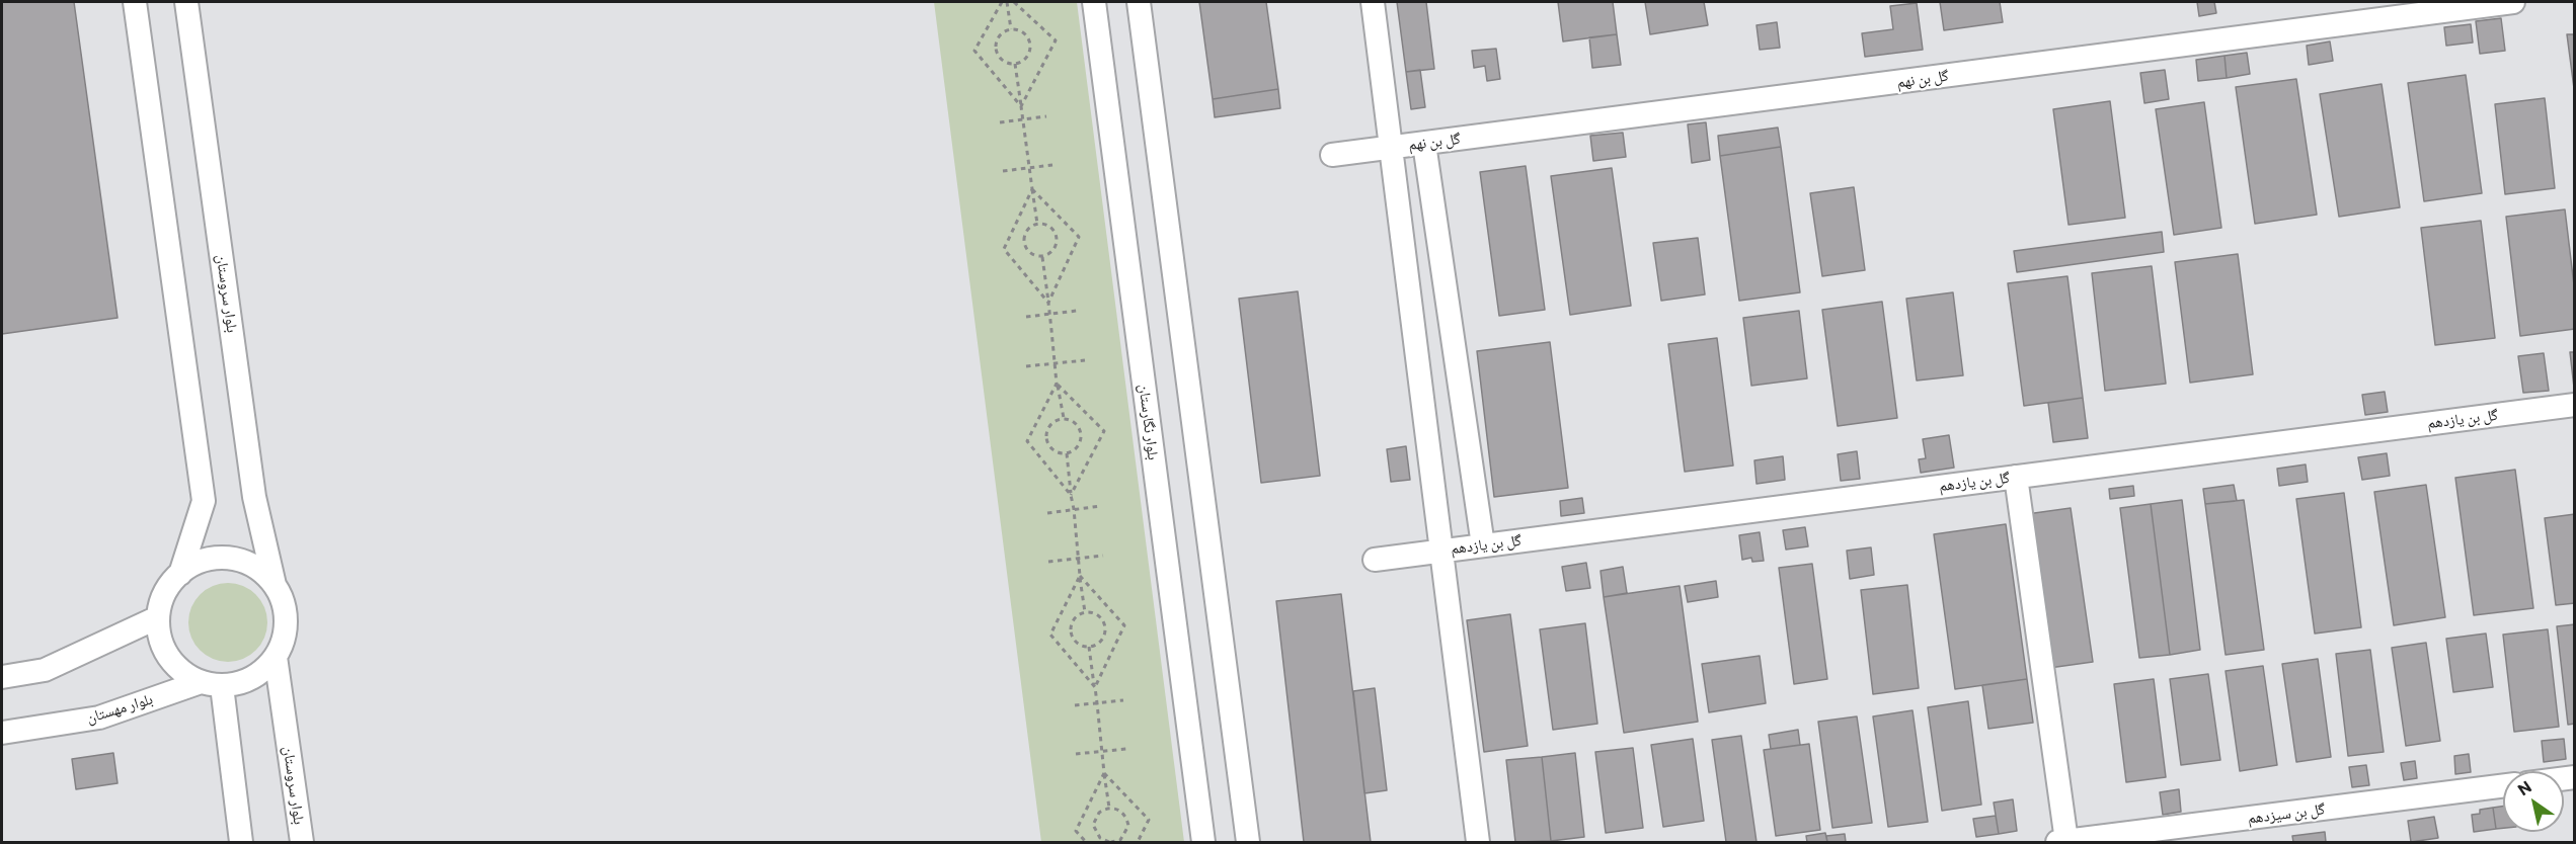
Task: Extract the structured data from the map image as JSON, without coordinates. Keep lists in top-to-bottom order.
{
  "streets": {
    "street": [
      "گل بن نهم",
      "بلوار سروستان",
      "گل بن یازدهم",
      "بلوار نگارستان",
      "بلوار مهستان",
      "گل بن سیزدهم"
    ]
  },
  "crossings": [
    ["بلوار سروستان", "بلوار مهستان"]
  ],
  "north": "top left"
}
